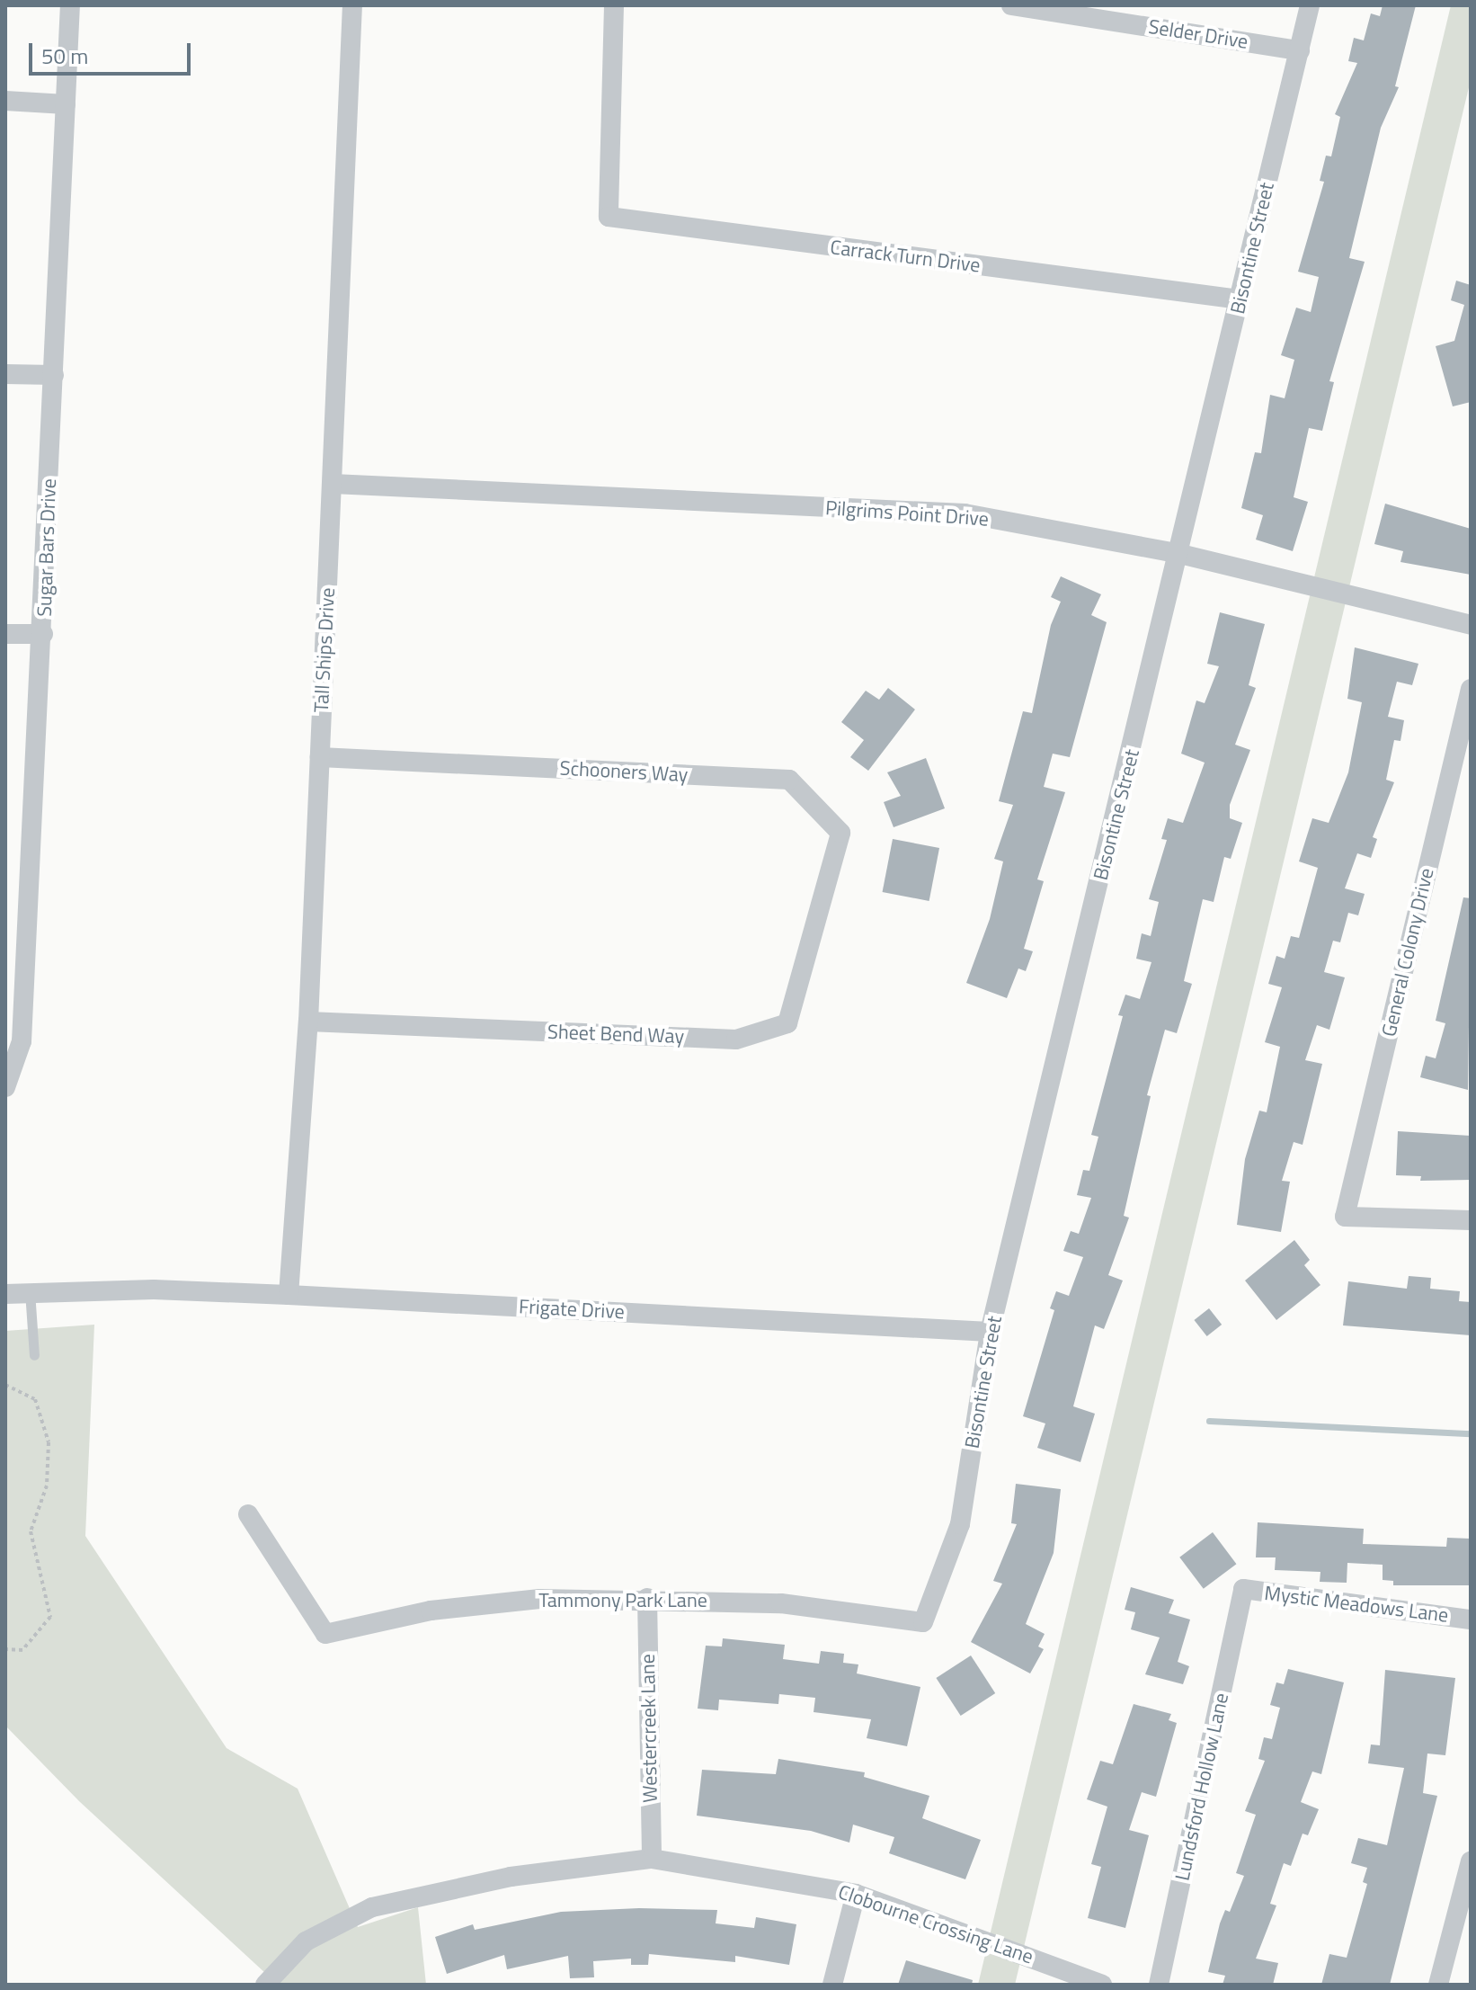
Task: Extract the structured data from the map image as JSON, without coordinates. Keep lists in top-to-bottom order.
{
  "streets": {
    "street": [
      "Selder Drive",
      "Bisontine Street",
      "Carrack Turn Drive",
      "Pilgrims Point Drive",
      "Sugar Bars Drive",
      "Tall Ships Drive",
      "Schooners Way",
      "General Colony Drive",
      "Sheet Bend Way",
      "Frigate Drive",
      "Tammony Park Lane",
      "Mystic Meadows Lane",
      "Westercreek Lane",
      "Lundsford Hollow Lane",
      "Clobourne Crossing Lane"
    ]
  },
  "crossings": [
    ["Selder Drive", "Bisontine Street"],
    ["Bisontine Street", "Carrack Turn Drive"],
    ["Bisontine Street", "Pilgrims Point Drive"],
    ["Bisontine Street", "Frigate Drive"],
    ["Bisontine Street", "Tammony Park Lane"],
    ["Pilgrims Point Drive", "Tall Ships Drive"],
    ["Tall Ships Drive", "Schooners Way"],
    ["Tall Ships Drive", "Sheet Bend Way"],
    ["Tall Ships Drive", "Frigate Drive"],
    ["Schooners Way", "Sheet Bend Way"],
    ["Tammony Park Lane", "Westercreek Lane"],
    ["Mystic Meadows Lane", "Lundsford Hollow Lane"],
    ["Westercreek Lane", "Clobourne Crossing Lane"]
  ],
  "scale_bar": "50 m"
}
